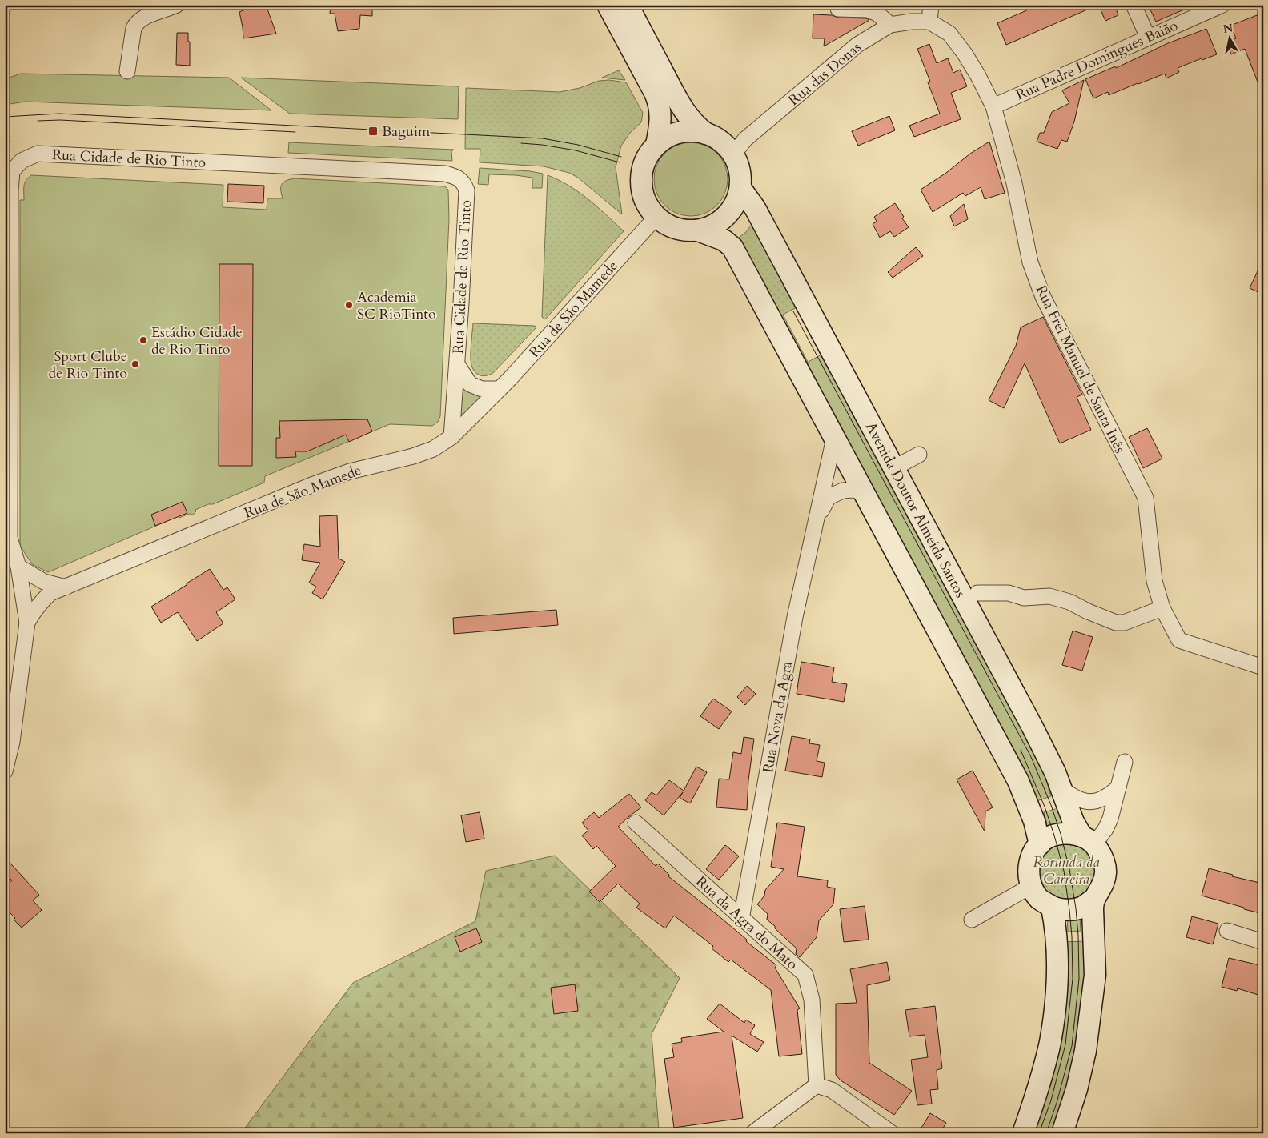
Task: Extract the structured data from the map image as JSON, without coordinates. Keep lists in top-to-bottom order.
{
  "streets": {
    "main road": ["Avenida Doutor Almeida Santos"],
    "street": [
      "Rua Padre Domingues Baião",
      "Rua das Donas",
      "Rua Cidade de Rio Tinto",
      "Rua de São Mamede",
      "Rua Frei Manuel de Santa Inês",
      "Rua Nova da Agra",
      "Rua da Agra do Mato"
    ]
  },
  "crossings": [
    ["Rua Padre Domingues Baião", "Rua Frei Manuel de Santa Inês"],
    ["Rua das Donas", "Rua de São Mamede"],
    ["Rua das Donas", "Rua Frei Manuel de Santa Inês"],
    ["Rua das Donas", "Avenida Doutor Almeida Santos"],
    ["Rua Cidade de Rio Tinto", "Rua de São Mamede"],
    ["Rua de São Mamede", "Avenida Doutor Almeida Santos"],
    ["Rua Nova da Agra", "Rua da Agra do Mato"]
  ],
  "parks": ["Rorunda da Carreira"],
  "places": {
    "transit": ["Baguim"],
    "other": ["Academia SC RioTinto", "Estádio Cidade de Rio Tinto", "Sport Clube de Rio Tinto"]
  },
  "north": "top"
}
